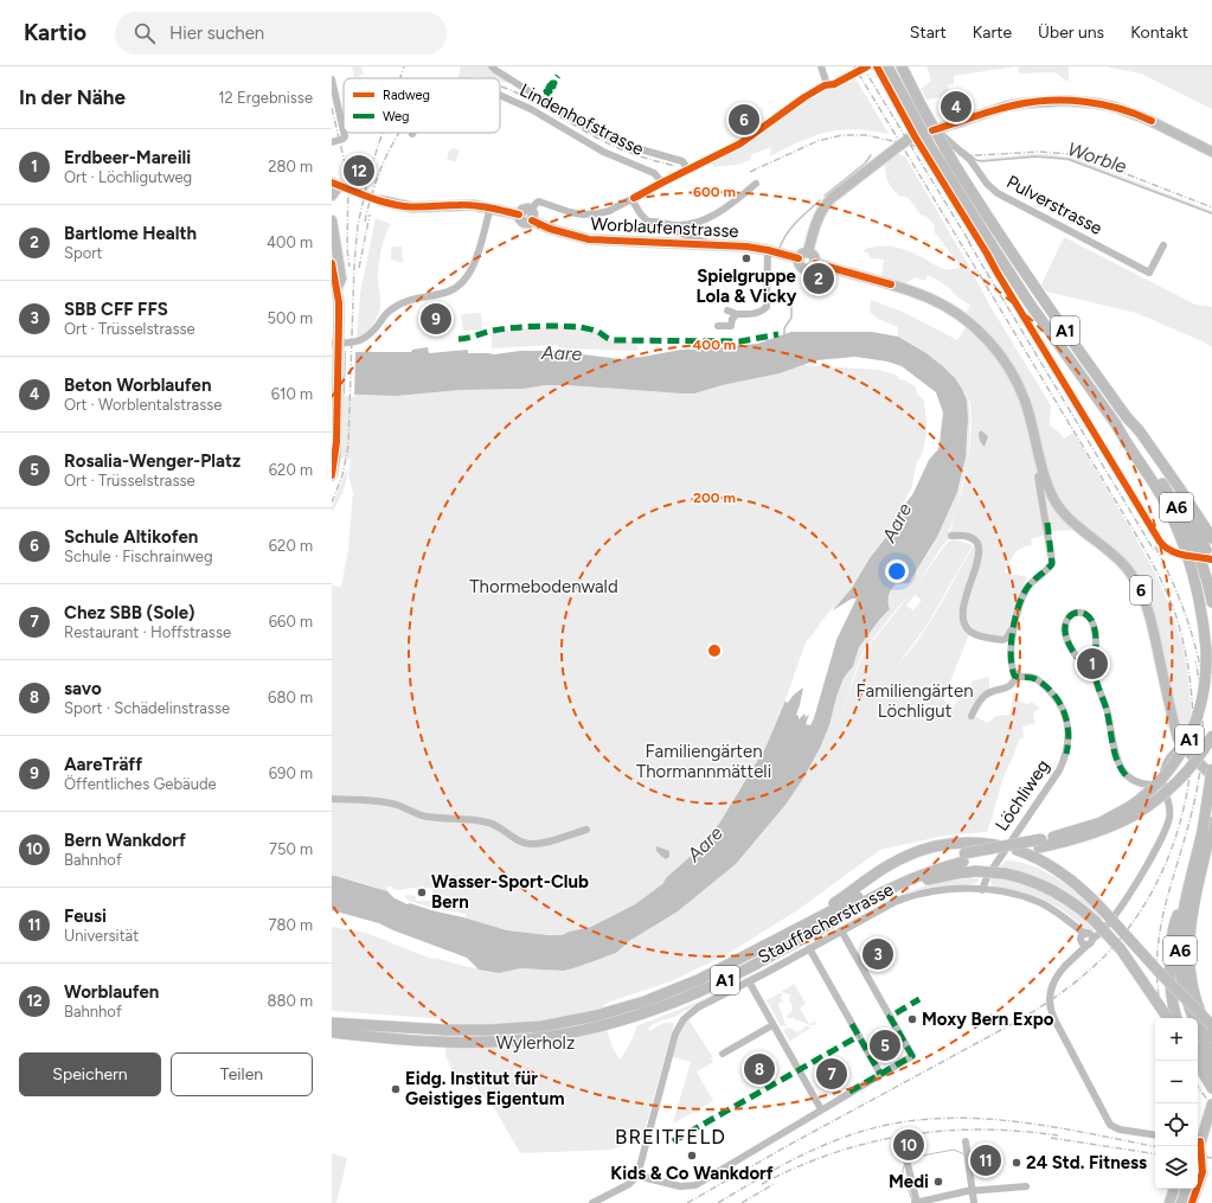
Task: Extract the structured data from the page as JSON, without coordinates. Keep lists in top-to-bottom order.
{
  "streets": {
    "highway": ["A1", "A6"],
    "main road": ["Worblaufenstrasse", "6"],
    "street": [
      "Lindenhofstrasse",
      "Pulverstrasse",
      "Löchliweg",
      "Stauffacherstrasse"
    ]
  },
  "crossings": [
    ["Worblaufenstrasse", "6"],
    ["A1", "A6"],
    ["Löchliweg", "Stauffacherstrasse"]
  ],
  "districts": ["BREITFELD"],
  "water": ["Worble", "Aare"],
  "parks": [
    "Thormebodenwald",
    "Familiengärten Löchligut",
    "Familiengärten Thormannmätteli",
    "Wylerholz"
  ],
  "places": [
    "Spielgruppe Lola & Vicky",
    "Wasser-Sport-Club Bern",
    "Moxy Bern Expo",
    "Eidg. Institut für Geistiges Eigentum",
    "Kids & Co Wankdorf",
    "24 Std. Fitness",
    "Medi"
  ],
  "legend": ["Radweg", "Weg"],
  "page": {
    "header": "Kartio",
    "search": "Hier suchen",
    "nav": [
      "Start",
      "Karte",
      "Über uns",
      "Kontakt"
    ],
    "heading": ["In der Nähe", "12 Ergebnisse"],
    "pins": [
      "4",
      "6",
      "12",
      "2",
      "9",
      "1",
      "3",
      "5",
      "8",
      "7",
      "10",
      "11"
    ],
    "list": [
      {
        "mark": "1",
        "name": "Erdbeer-Mareili",
        "note": "Ort · Löchligutweg",
        "value": "280 m"
      },
      {
        "mark": "2",
        "name": "Bartlome Health",
        "note": "Sport",
        "value": "400 m"
      },
      {
        "mark": "3",
        "name": "SBB CFF FFS",
        "note": "Ort · Trüsselstrasse",
        "value": "500 m"
      },
      {
        "mark": "4",
        "name": "Beton Worblaufen",
        "note": "Ort · Worblentalstrasse",
        "value": "610 m"
      },
      {
        "mark": "5",
        "name": "Rosalia-Wenger-Platz",
        "note": "Ort · Trüsselstrasse",
        "value": "620 m"
      },
      {
        "mark": "6",
        "name": "Schule Altikofen",
        "note": "Schule · Fischrainweg",
        "value": "620 m"
      },
      {
        "mark": "7",
        "name": "Chez SBB (Sole)",
        "note": "Restaurant · Hoffstrasse",
        "value": "660 m"
      },
      {
        "mark": "8",
        "name": "savo",
        "note": "Sport · Schädelinstrasse",
        "value": "680 m"
      },
      {
        "mark": "9",
        "name": "AareTräff",
        "note": "Öffentliches Gebäude",
        "value": "690 m"
      },
      {
        "mark": "10",
        "name": "Bern Wankdorf",
        "note": "Bahnhof",
        "value": "750 m"
      },
      {
        "mark": "11",
        "name": "Feusi",
        "note": "Universität",
        "value": "780 m"
      },
      {
        "mark": "12",
        "name": "Worblaufen",
        "note": "Bahnhof",
        "value": "880 m"
      }
    ],
    "map_buttons": ["+", "−"],
    "buttons": ["Speichern", "Teilen"]
  },
  "rings": ["600 m", "400 m", "200 m"]
}
